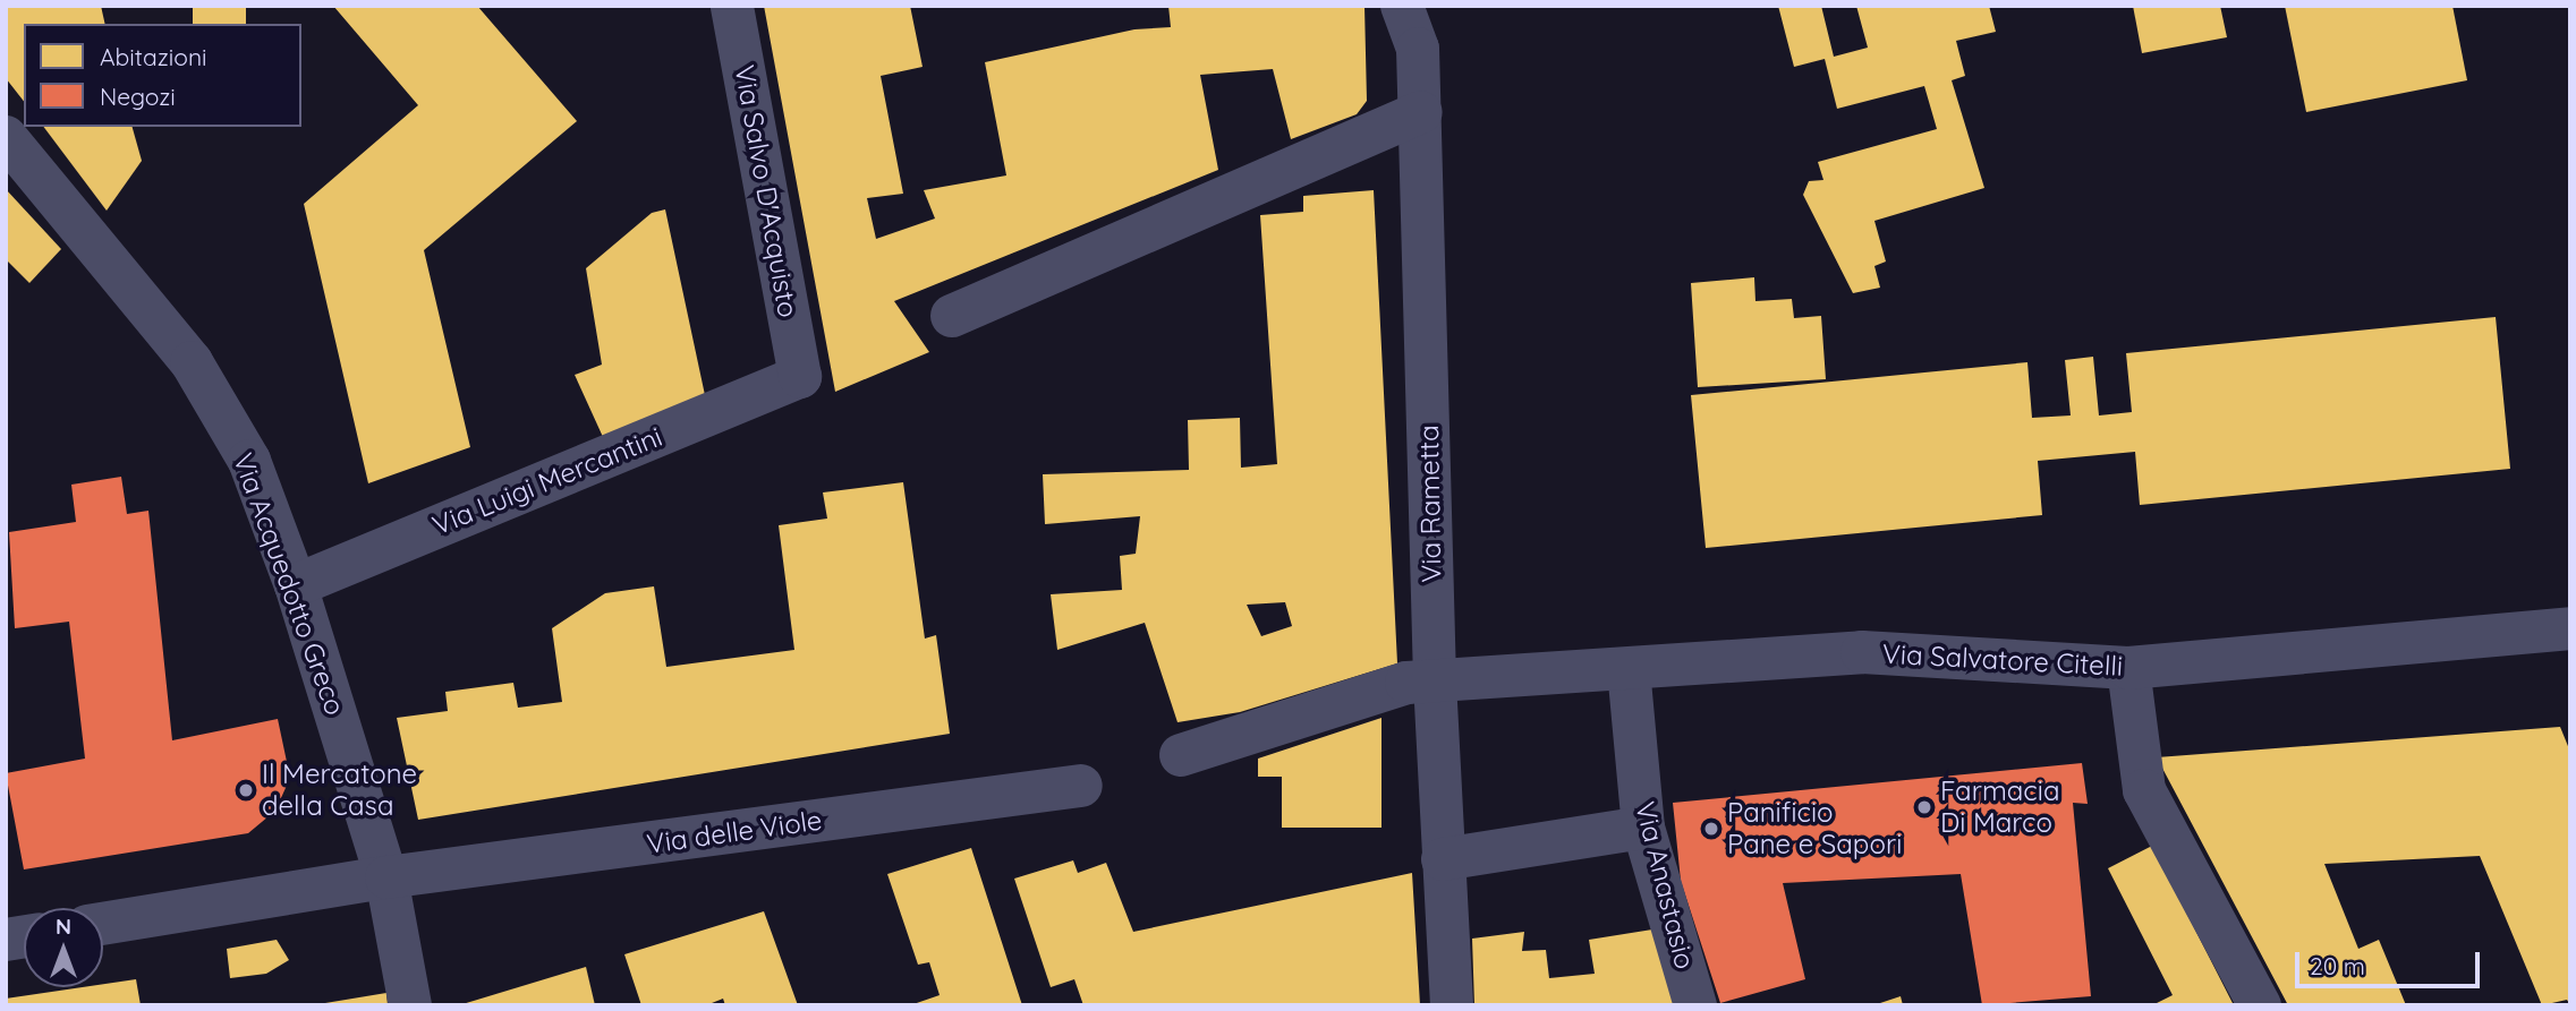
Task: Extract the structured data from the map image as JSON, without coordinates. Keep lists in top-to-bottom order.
{
  "streets": {
    "street": [
      "Via Salvo D'Acquisto",
      "Via Luigi Mercantini",
      "Via Rametta",
      "Via Acquedotto Greco",
      "Via Salvatore Citelli",
      "Via delle Viole",
      "Via Anastasio"
    ]
  },
  "crossings": [
    ["Via Salvo D'Acquisto", "Via Luigi Mercantini"],
    ["Via Luigi Mercantini", "Via Acquedotto Greco"],
    ["Via Rametta", "Via Salvatore Citelli"],
    ["Via Acquedotto Greco", "Via delle Viole"],
    ["Via Salvatore Citelli", "Via Anastasio"]
  ],
  "places": ["Il Mercatone della Casa", "Farmacia Di Marco", "Panificio Pane e Sapori"],
  "legend": ["Abitazioni", "Negozi"],
  "scale_bar": "20 m",
  "north": "top"
}
